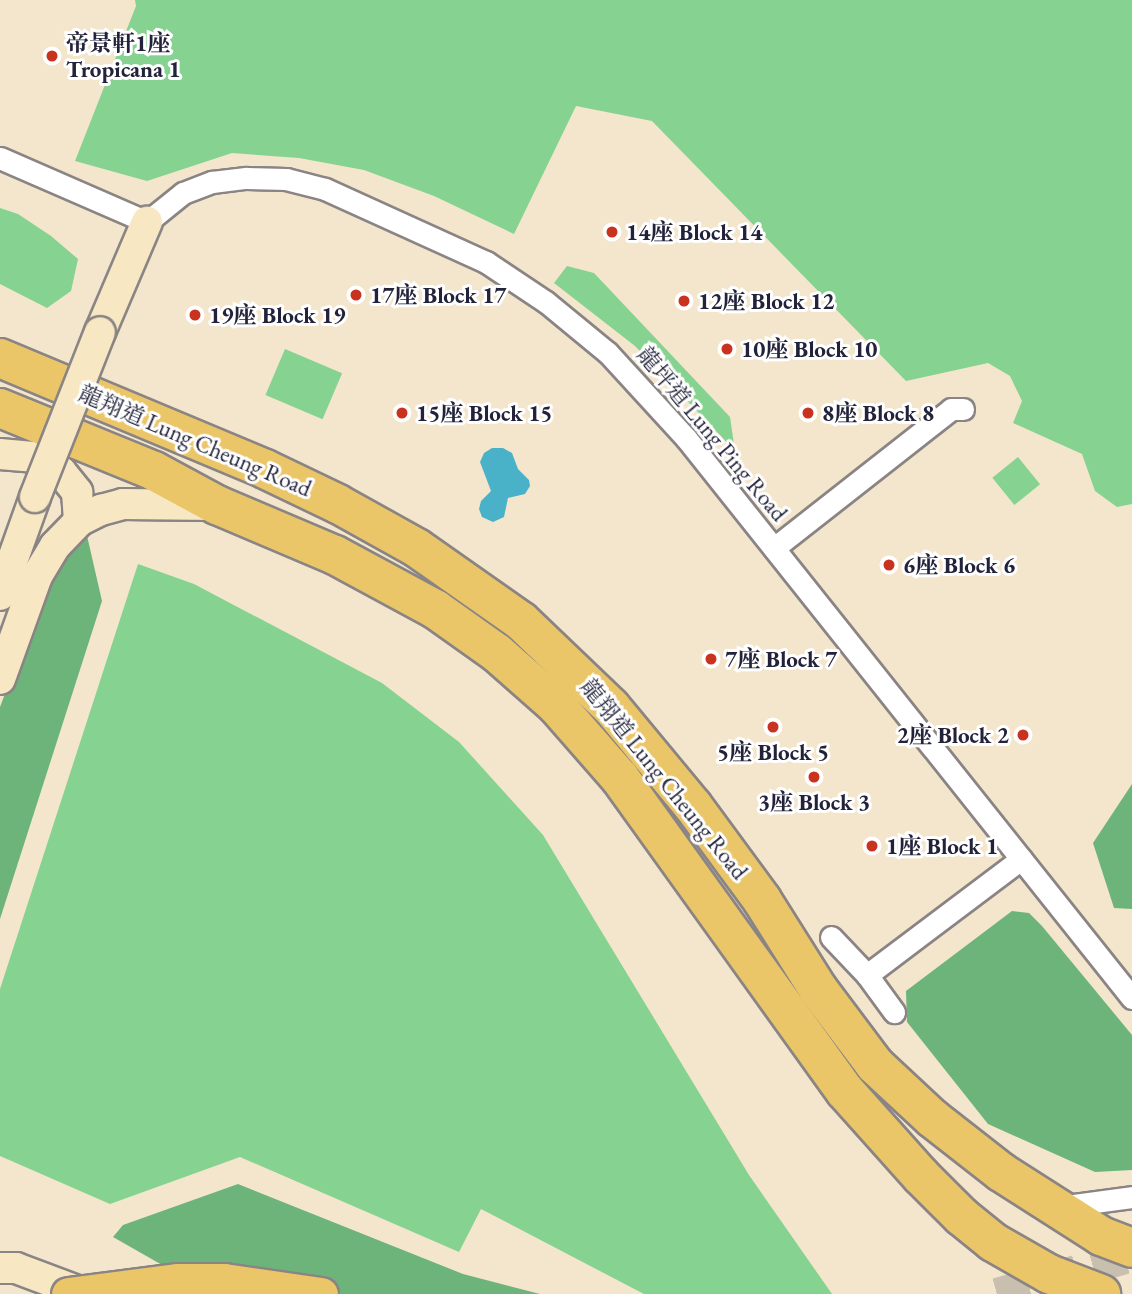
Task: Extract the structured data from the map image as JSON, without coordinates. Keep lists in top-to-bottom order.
{
  "streets": {
    "highway": ["龍翔道 Lung Cheung Road"],
    "street": ["龍坪道 Lung Ping Road"]
  },
  "places": [
    "帝景軒1座 Tropicana 1",
    "14座 Block 14",
    "17座 Block 17",
    "12座 Block 12",
    "19座 Block 19",
    "10座 Block 10",
    "15座 Block 15",
    "8座 Block 8",
    "6座 Block 6",
    "7座 Block 7",
    "5座 Block 5",
    "2座 Block 2",
    "3座 Block 3",
    "1座 Block 1"
  ]
}
